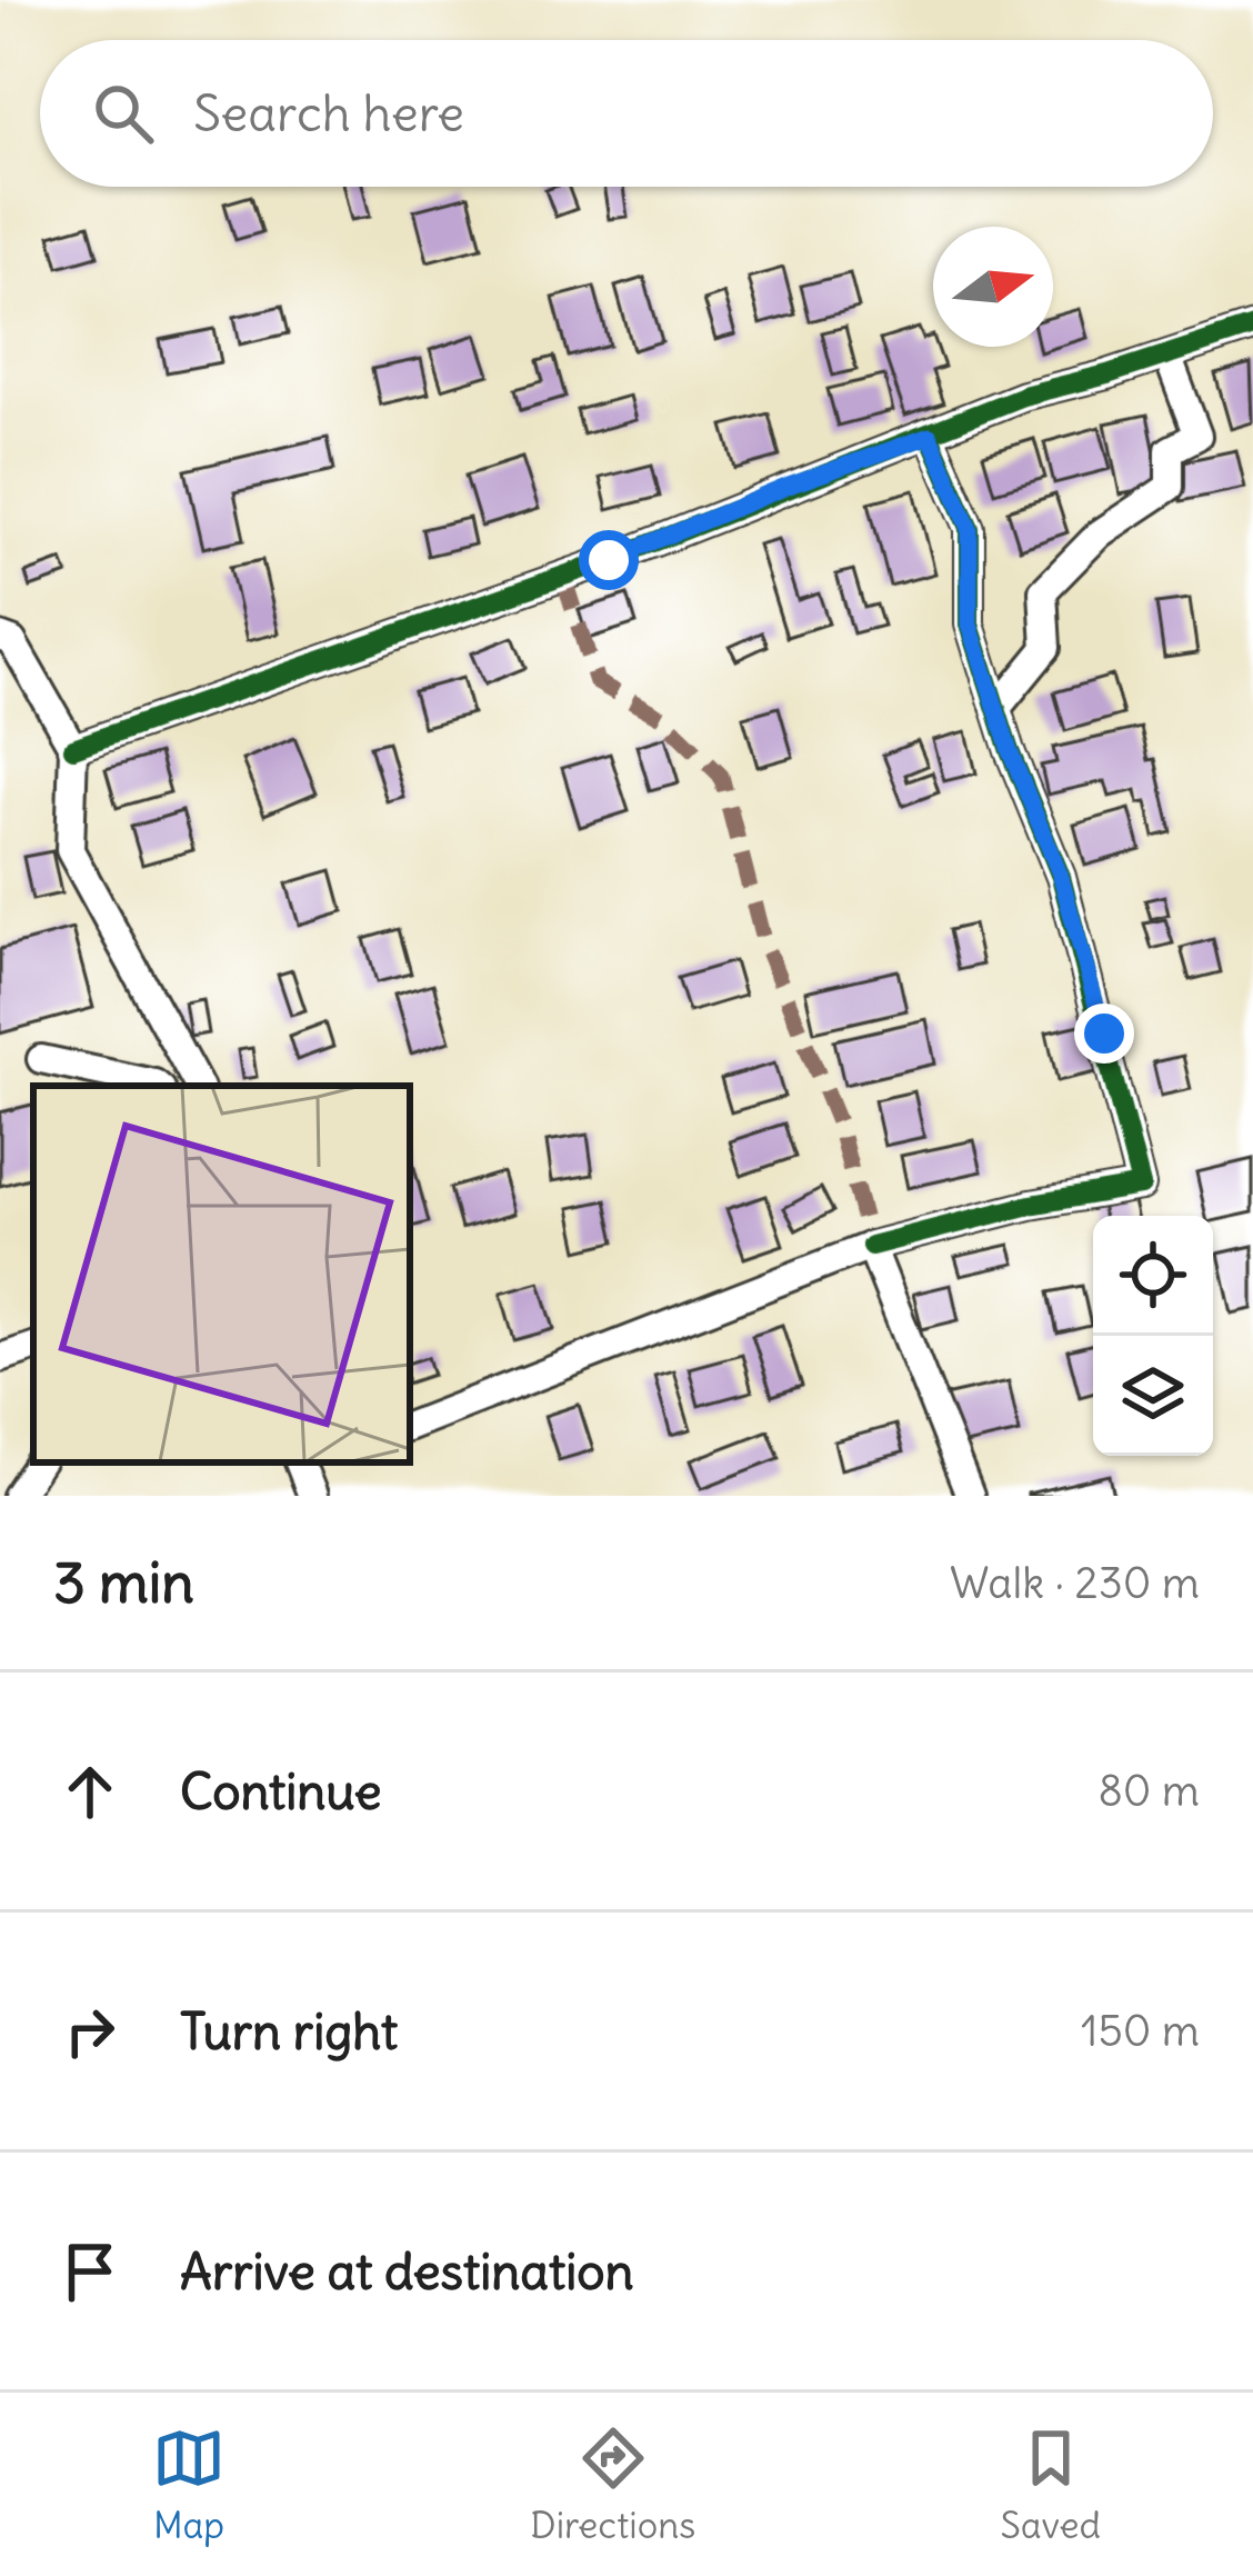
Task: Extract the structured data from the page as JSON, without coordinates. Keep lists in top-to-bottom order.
{
  "north": "right",
  "page": {
    "search": "Search here",
    "heading": ["3 min", "Walk · 230 m"],
    "list": [
      ["Continue", "80 m"],
      ["Turn right", "150 m"],
      "Arrive at destination"
    ],
    "nav": ["Map", "Directions", "Saved"]
  }
}
